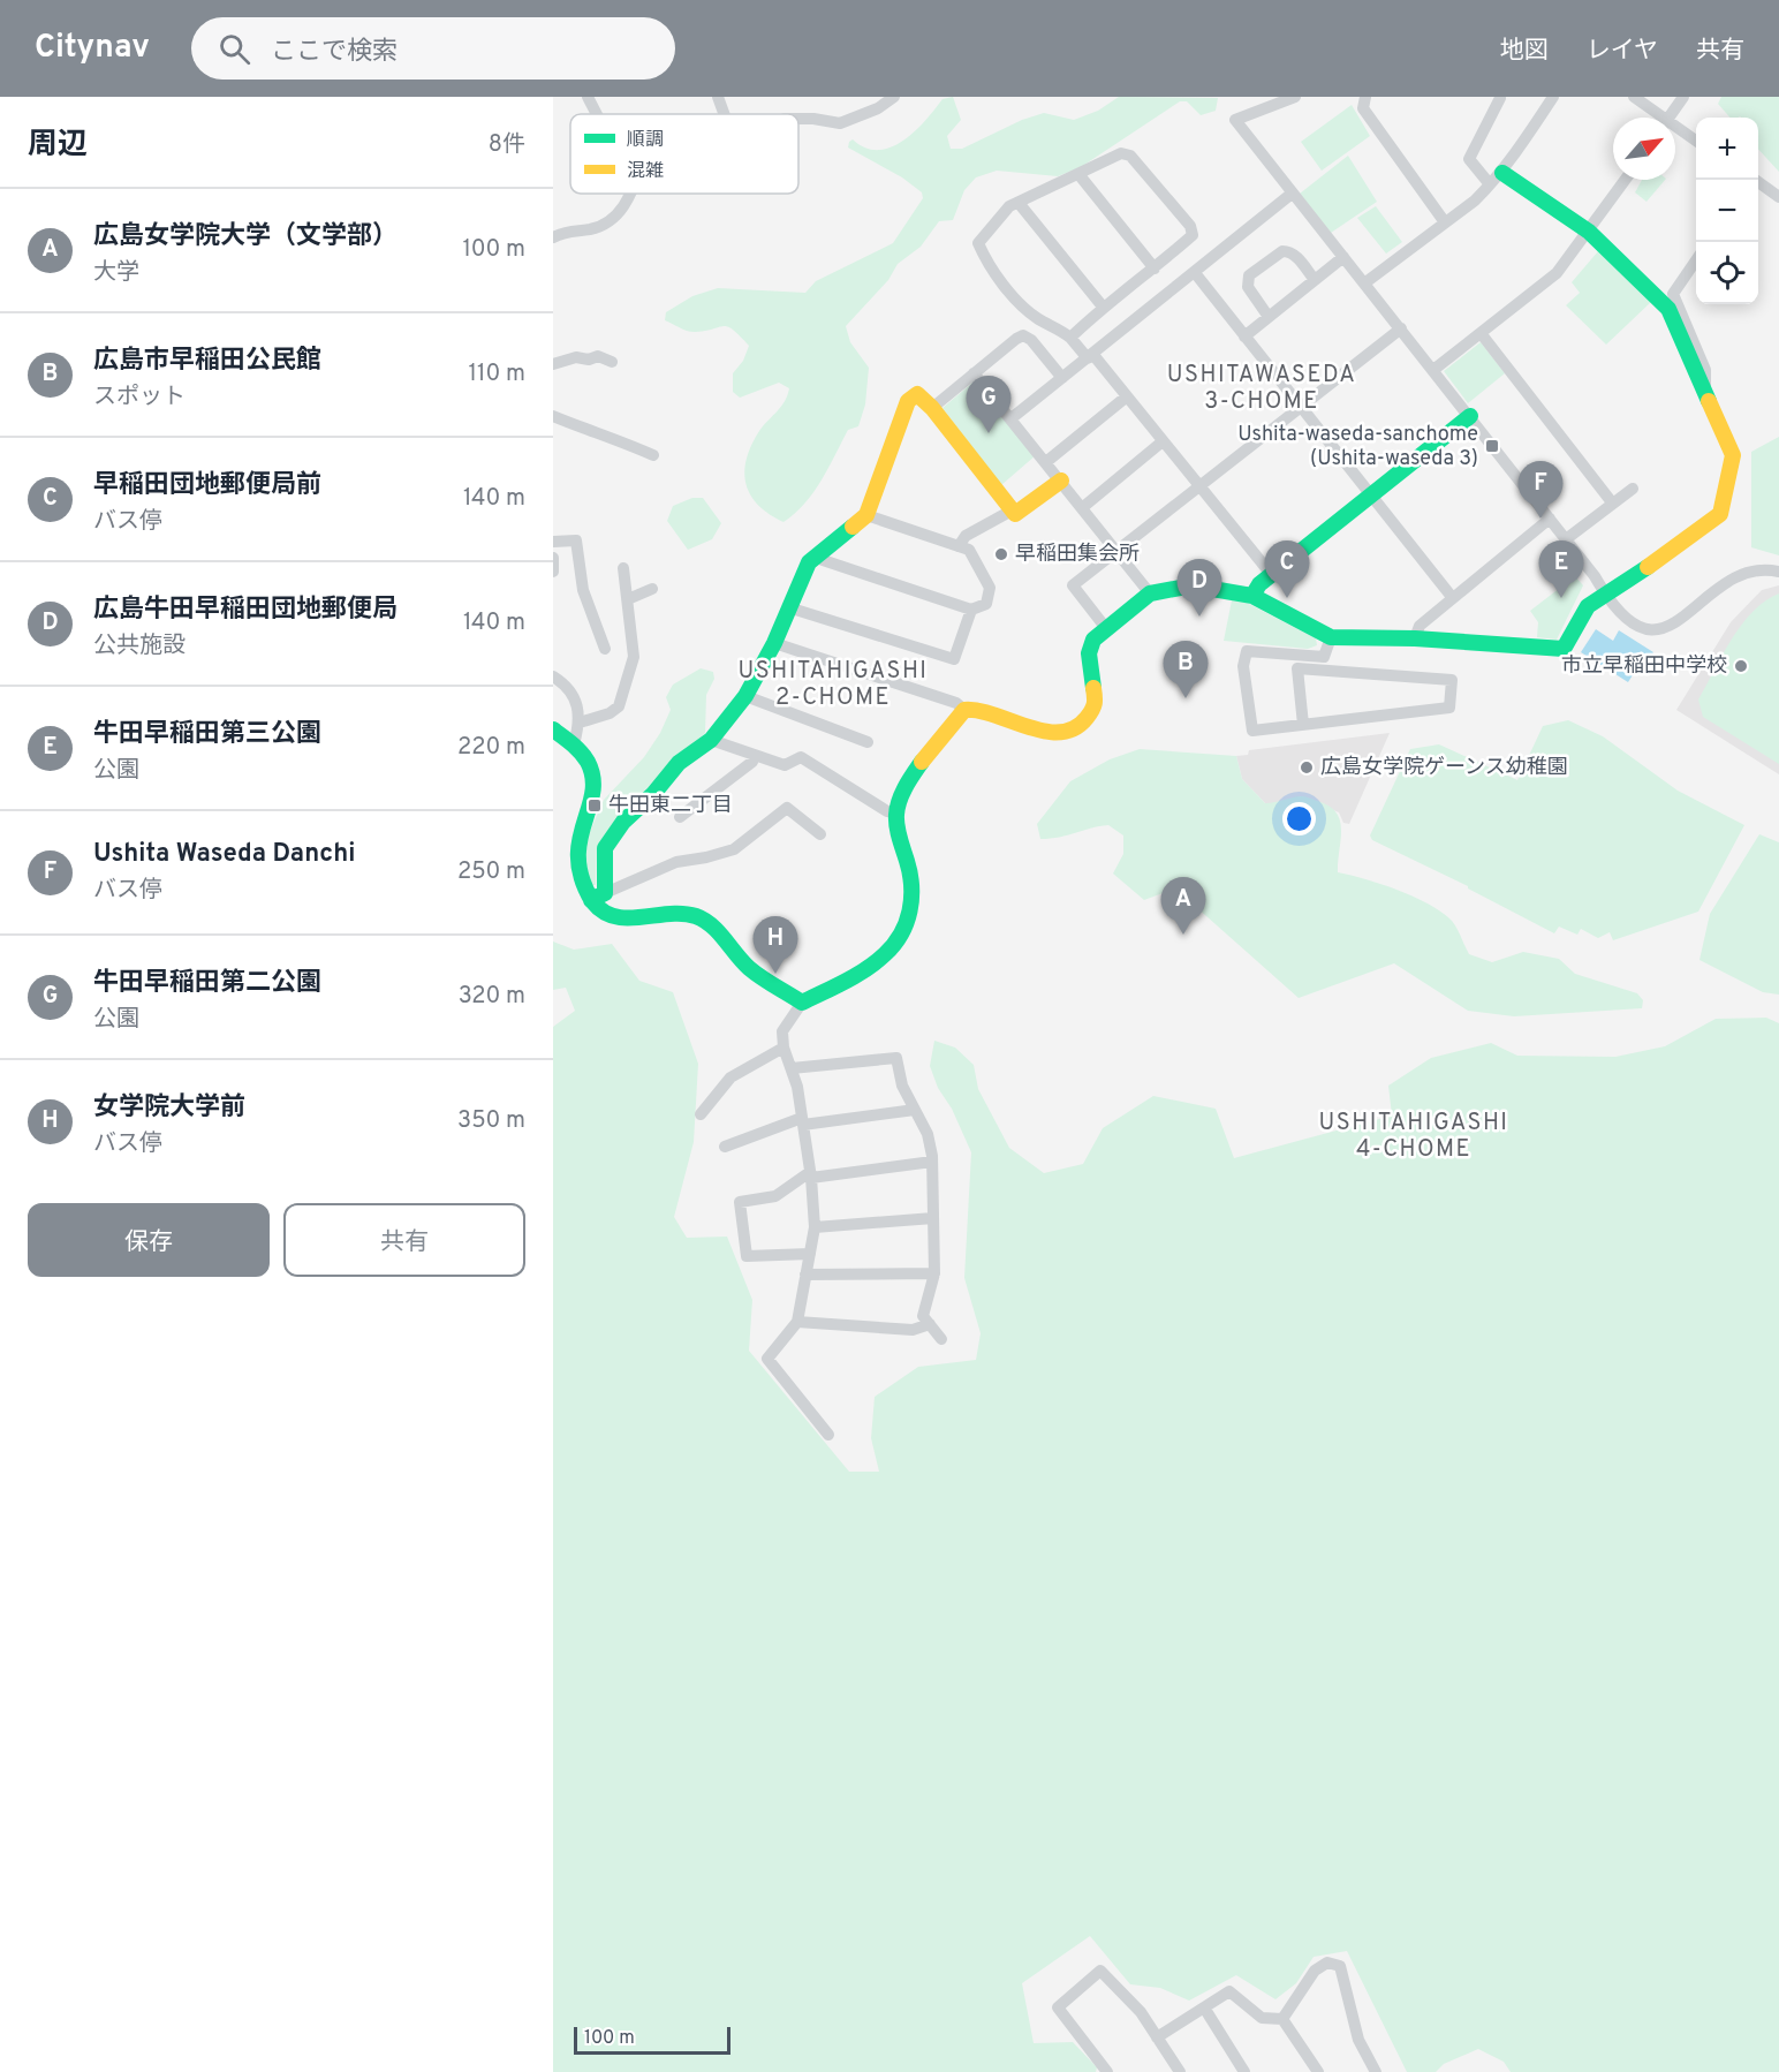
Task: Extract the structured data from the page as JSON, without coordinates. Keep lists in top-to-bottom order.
{
  "districts": ["USHITAWASEDA 3-CHOME", "USHITAHIGASHI 2-CHOME", "USHITAHIGASHI 4-CHOME"],
  "places": {
    "transit": ["Ushita-waseda-sanchome (Ushita-waseda 3)", "牛田東二丁目"],
    "other": ["早稲田集会所", "市立早稲田中学校", "広島女学院ゲーンス幼稚園"]
  },
  "legend": ["順調", "混雑"],
  "scale_bar": "100 m",
  "north": "top right",
  "page": {
    "header": "Citynav",
    "search": "ここで検索",
    "nav": ["地図", "レイヤ", "共有"],
    "heading": ["周辺", "8件"],
    "map_buttons": ["+", "−"],
    "list": [
      {
        "mark": "A",
        "name": "広島女学院大学（文学部）",
        "note": "大学",
        "value": "100 m"
      },
      {
        "mark": "B",
        "name": "広島市早稲田公民館",
        "note": "スポット",
        "value": "110 m"
      },
      {
        "mark": "C",
        "name": "早稲田団地郵便局前",
        "note": "バス停",
        "value": "140 m"
      },
      {
        "mark": "D",
        "name": "広島牛田早稲田団地郵便局",
        "note": "公共施設",
        "value": "140 m"
      },
      {
        "mark": "E",
        "name": "牛田早稲田第三公園",
        "note": "公園",
        "value": "220 m"
      },
      {
        "mark": "F",
        "name": "Ushita Waseda Danchi",
        "note": "バス停",
        "value": "250 m"
      },
      {
        "mark": "G",
        "name": "牛田早稲田第二公園",
        "note": "公園",
        "value": "320 m"
      },
      {
        "mark": "H",
        "name": "女学院大学前",
        "note": "バス停",
        "value": "350 m"
      }
    ],
    "pins": [
      "G",
      "F",
      "C",
      "E",
      "D",
      "B",
      "A",
      "H"
    ],
    "buttons": ["保存", "共有"],
    "scale": "100 m"
  }
}
